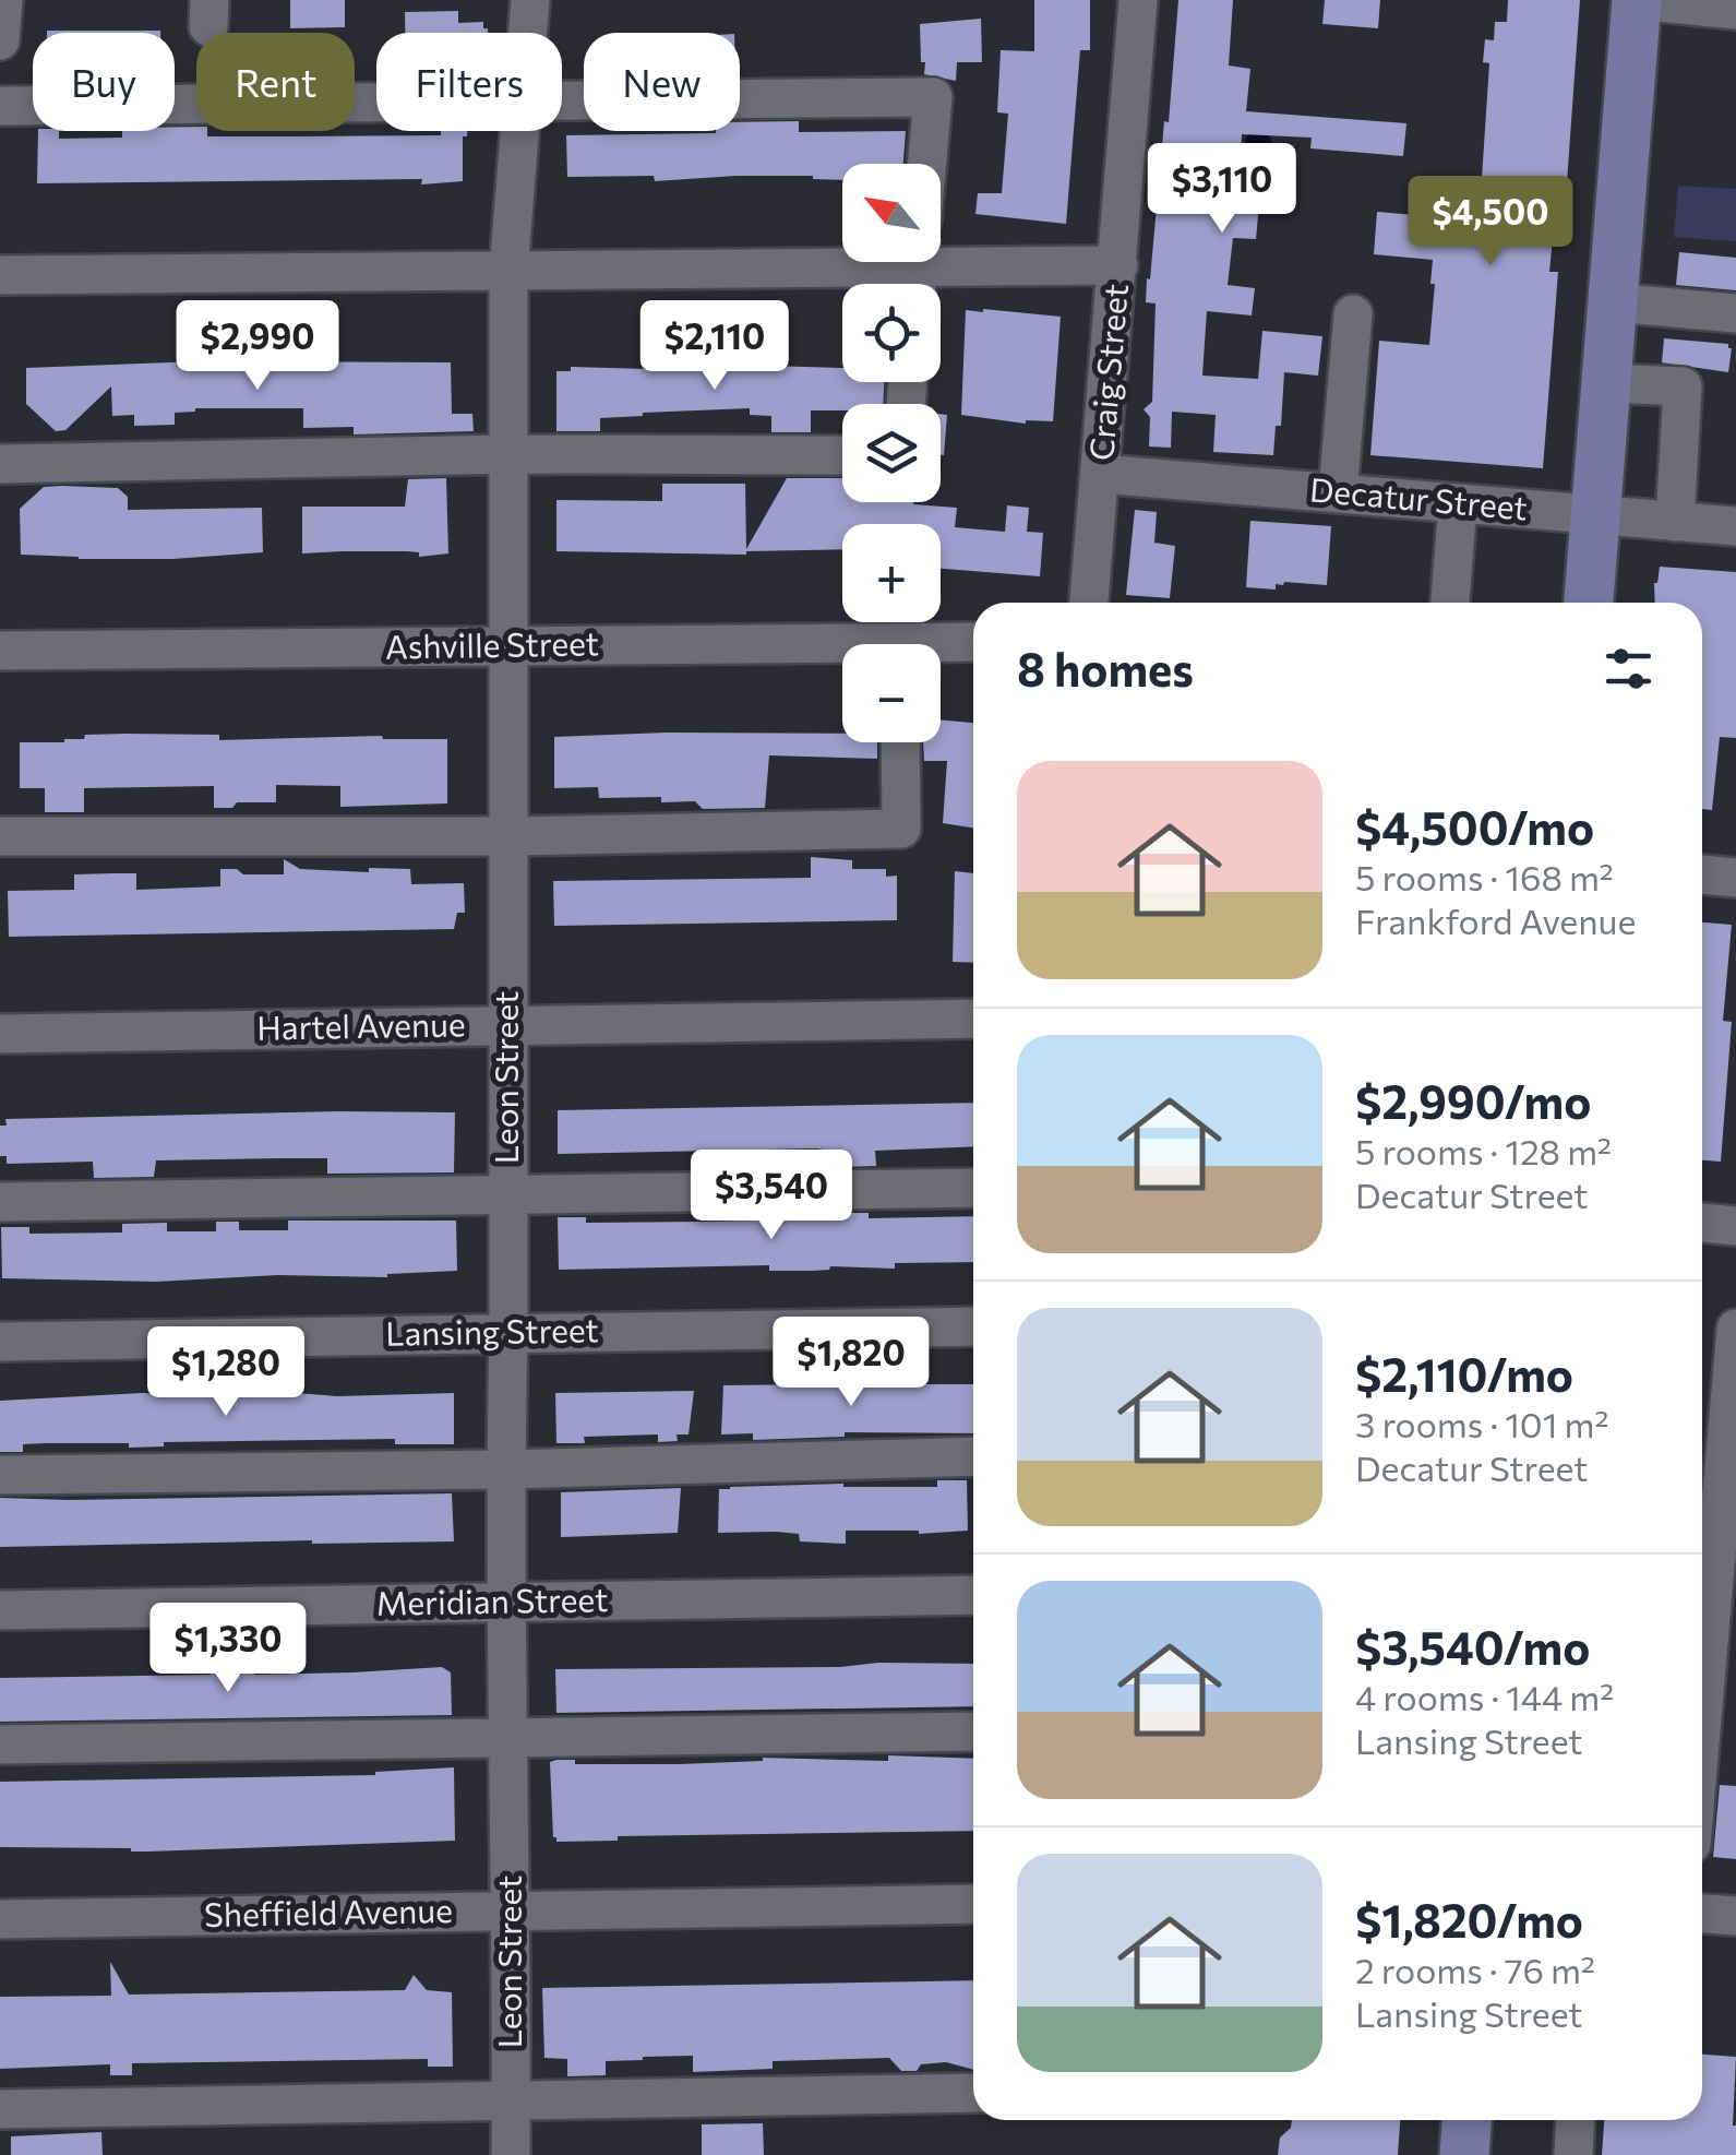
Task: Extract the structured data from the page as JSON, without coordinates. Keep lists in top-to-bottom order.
{
  "streets": {
    "street": [
      "Craig Street",
      "Decatur Street",
      "Ashville Street",
      "Hartel Avenue",
      "Leon Street",
      "Lansing Street",
      "Meridian Street",
      "Sheffield Avenue"
    ]
  },
  "crossings": [
    ["Craig Street", "Decatur Street"],
    ["Ashville Street", "Leon Street"],
    ["Hartel Avenue", "Leon Street"],
    ["Leon Street", "Lansing Street"],
    ["Leon Street", "Meridian Street"],
    ["Leon Street", "Sheffield Avenue"]
  ],
  "north": "top left",
  "page": {
    "chip": [
      "Buy",
      "Rent",
      "Filters",
      "New"
    ],
    "price": [
      "$3,110",
      "$4,500",
      "$2,990",
      "$2,110",
      "$3,540",
      "$1,820",
      "$1,280",
      "$1,330"
    ],
    "map_buttons": ["+", "−"],
    "heading": "8 homes",
    "list": [
      {
        "name": "$4,500/mo",
        "note": "5 rooms · 168 m² · Frankford Avenue"
      },
      {
        "name": "$2,990/mo",
        "note": "5 rooms · 128 m² · Decatur Street"
      },
      {
        "name": "$2,110/mo",
        "note": "3 rooms · 101 m² · Decatur Street"
      },
      {
        "name": "$3,540/mo",
        "note": "4 rooms · 144 m² · Lansing Street"
      },
      {
        "name": "$1,820/mo",
        "note": "2 rooms · 76 m² · Lansing Street"
      }
    ]
  }
}
